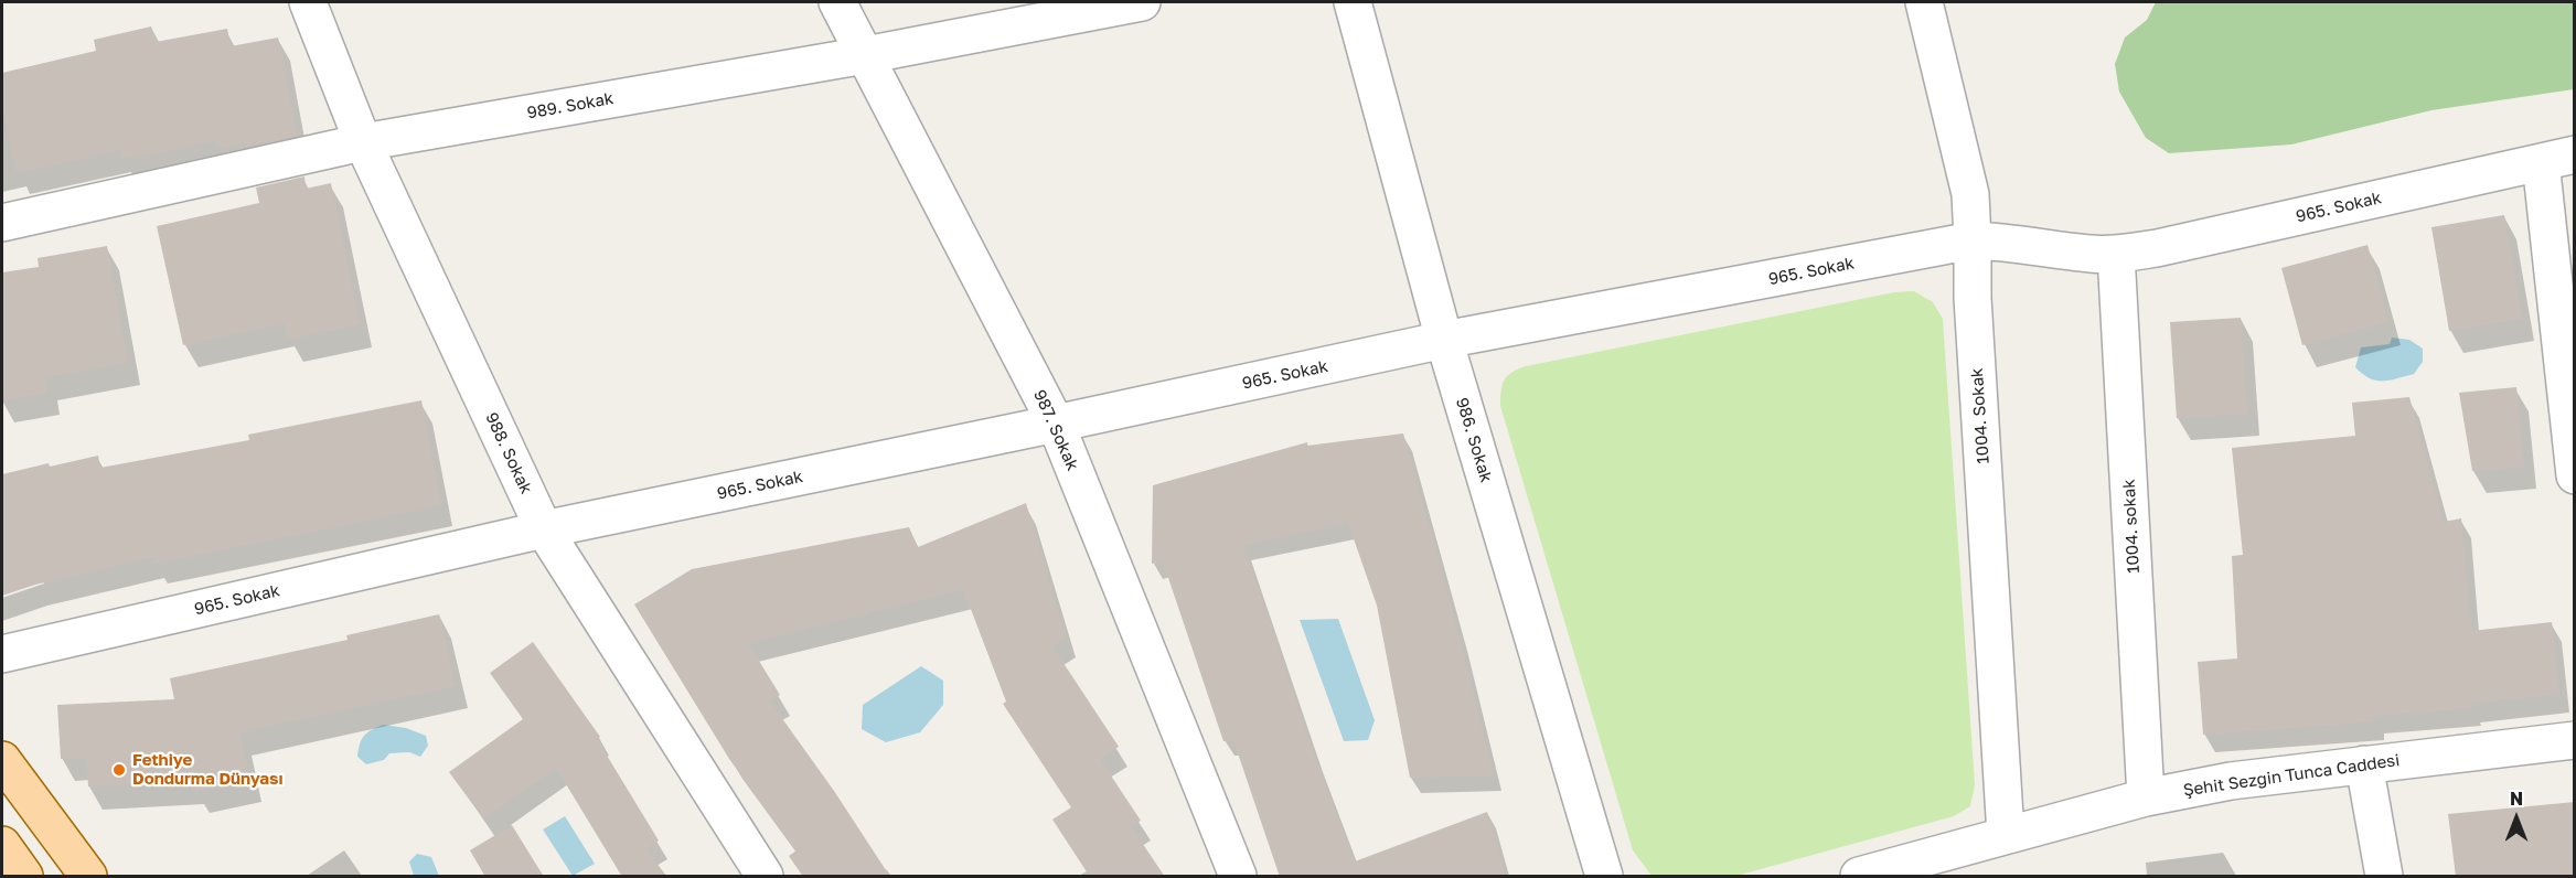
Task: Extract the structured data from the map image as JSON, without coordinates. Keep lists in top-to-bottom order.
{
  "streets": {
    "street": [
      "989. Sokak",
      "965. Sokak",
      "1004. Sokak",
      "987. Sokak",
      "986. Sokak",
      "988. Sokak",
      "1004. sokak",
      "Şehit Sezgin Tunca Caddesi"
    ]
  },
  "crossings": [
    ["989. Sokak", "987. Sokak"],
    ["989. Sokak", "988. Sokak"],
    ["965. Sokak", "1004. Sokak"],
    ["965. Sokak", "987. Sokak"],
    ["965. Sokak", "986. Sokak"],
    ["965. Sokak", "988. Sokak"],
    ["965. Sokak", "1004. sokak"],
    ["1004. Sokak", "Şehit Sezgin Tunca Caddesi"],
    ["1004. sokak", "Şehit Sezgin Tunca Caddesi"]
  ],
  "places": ["Fethiye Dondurma Dünyası"],
  "north": "top"
}
